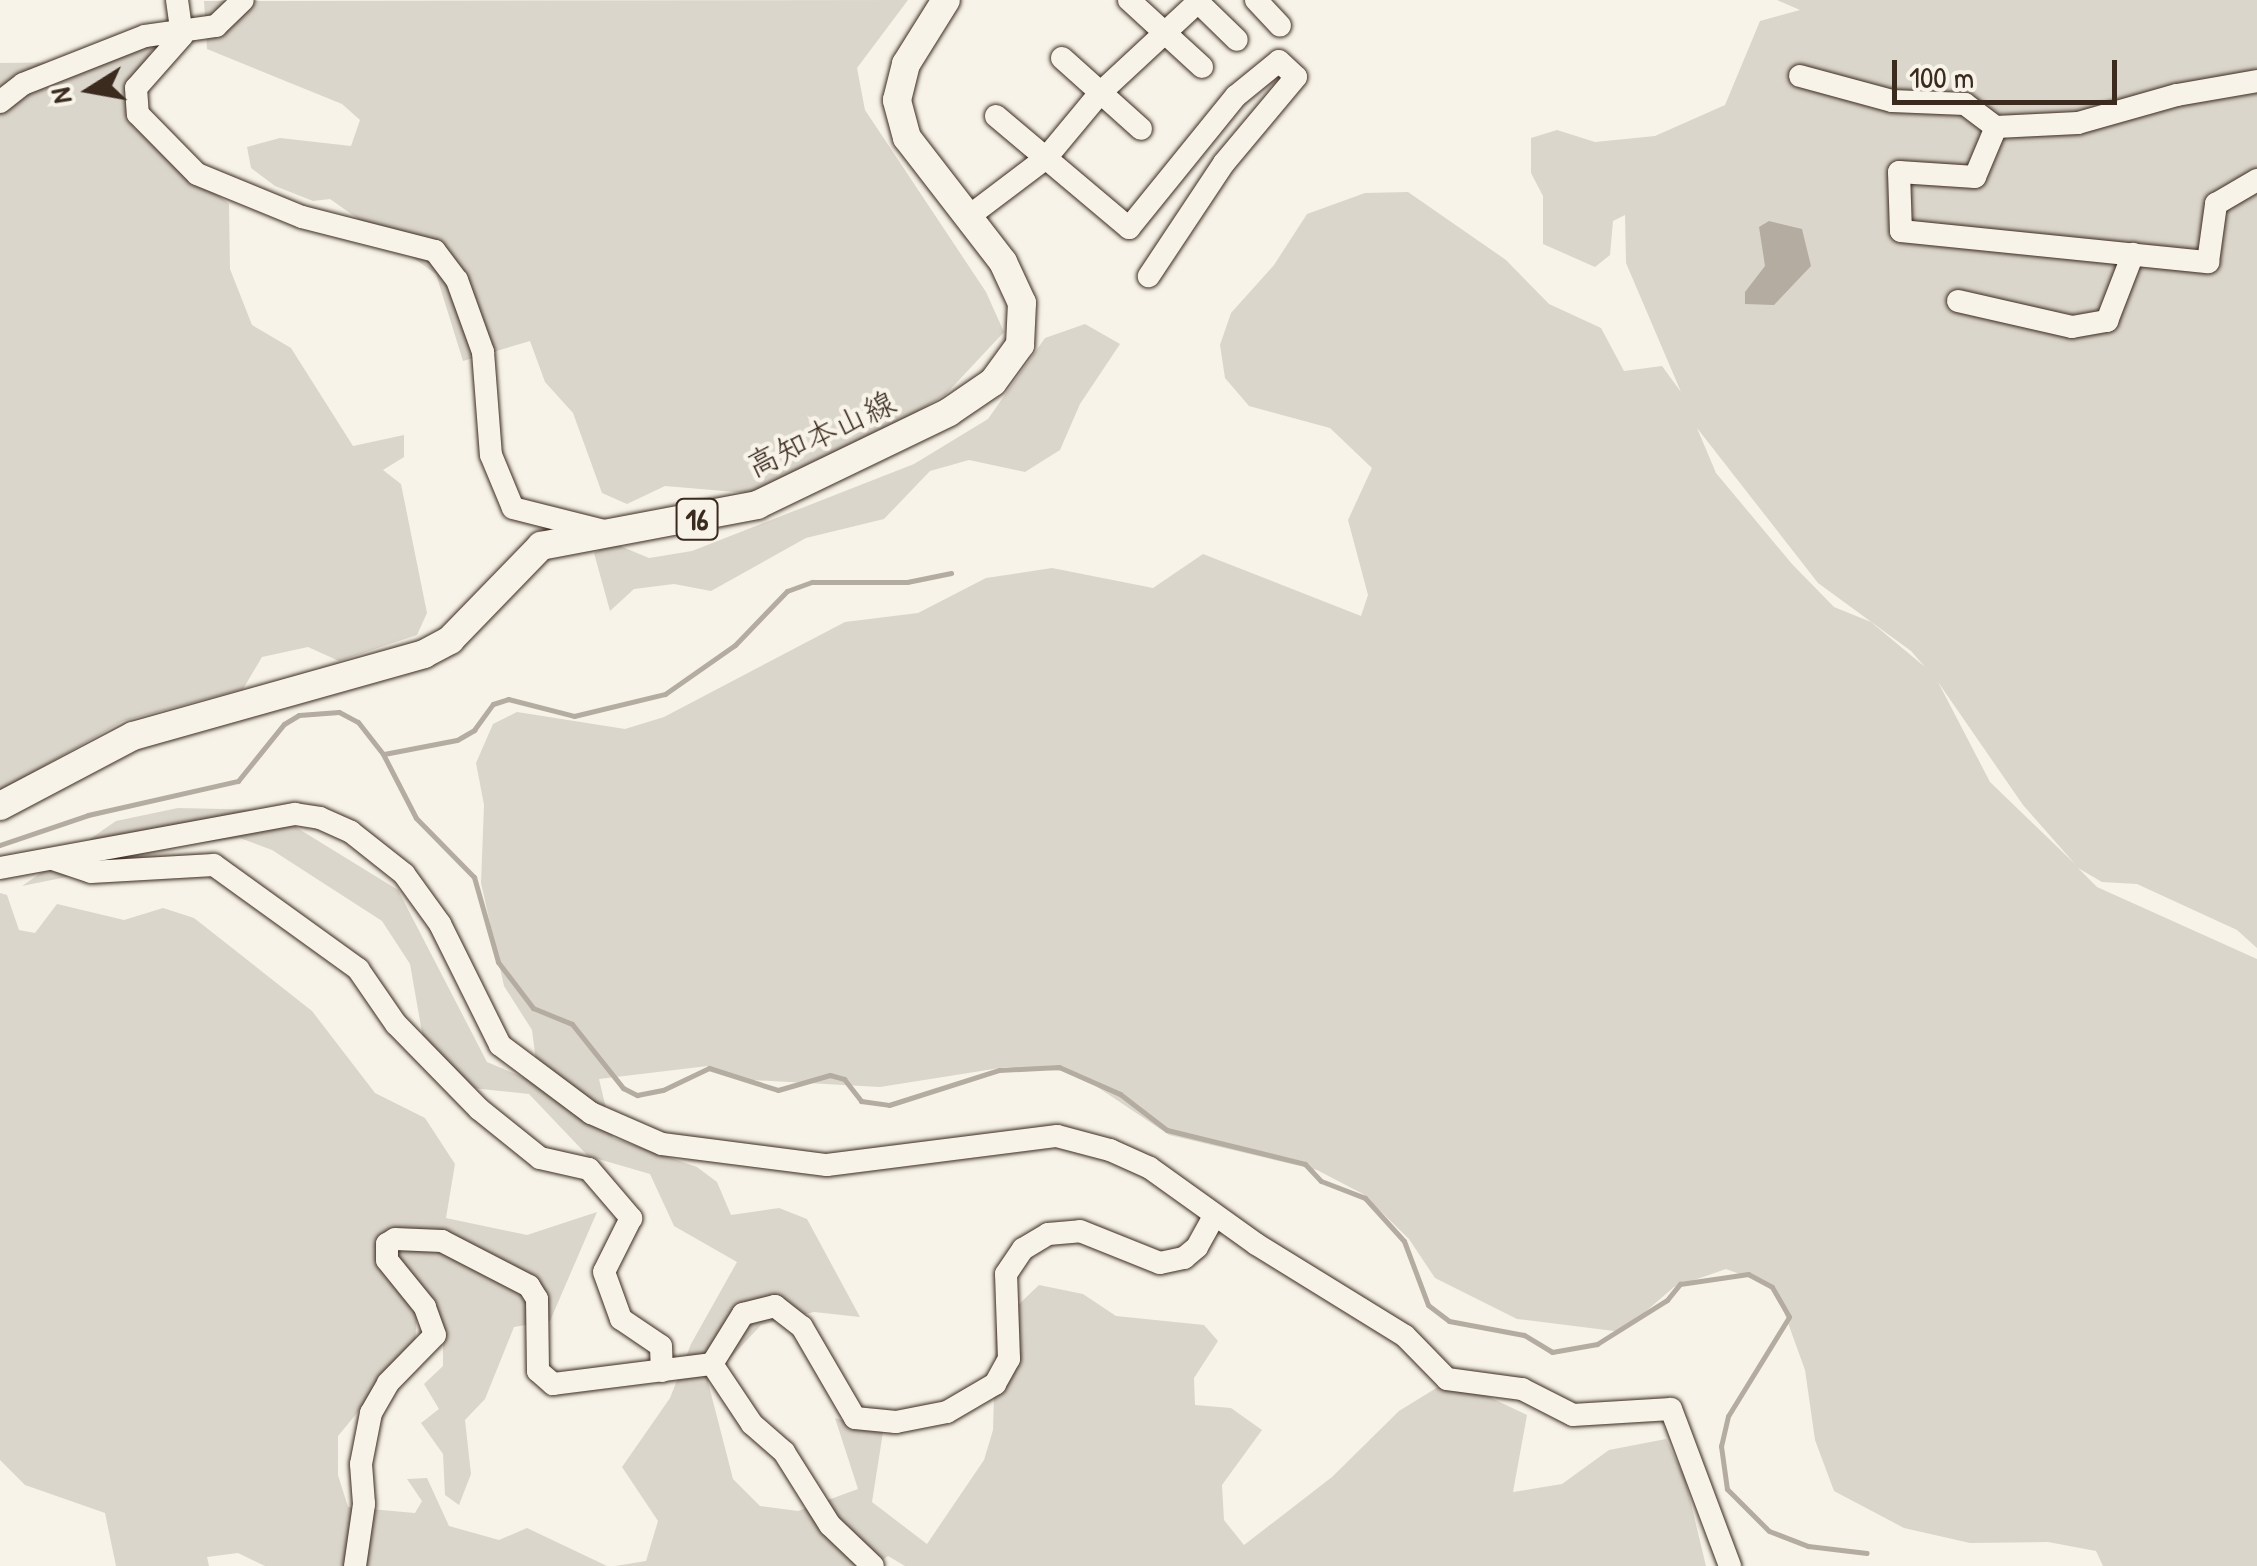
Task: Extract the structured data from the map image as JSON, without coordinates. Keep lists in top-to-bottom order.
{
  "streets": {
    "main road": ["高知本山線", "16"]
  },
  "scale_bar": "100 m",
  "north": "left"
}
